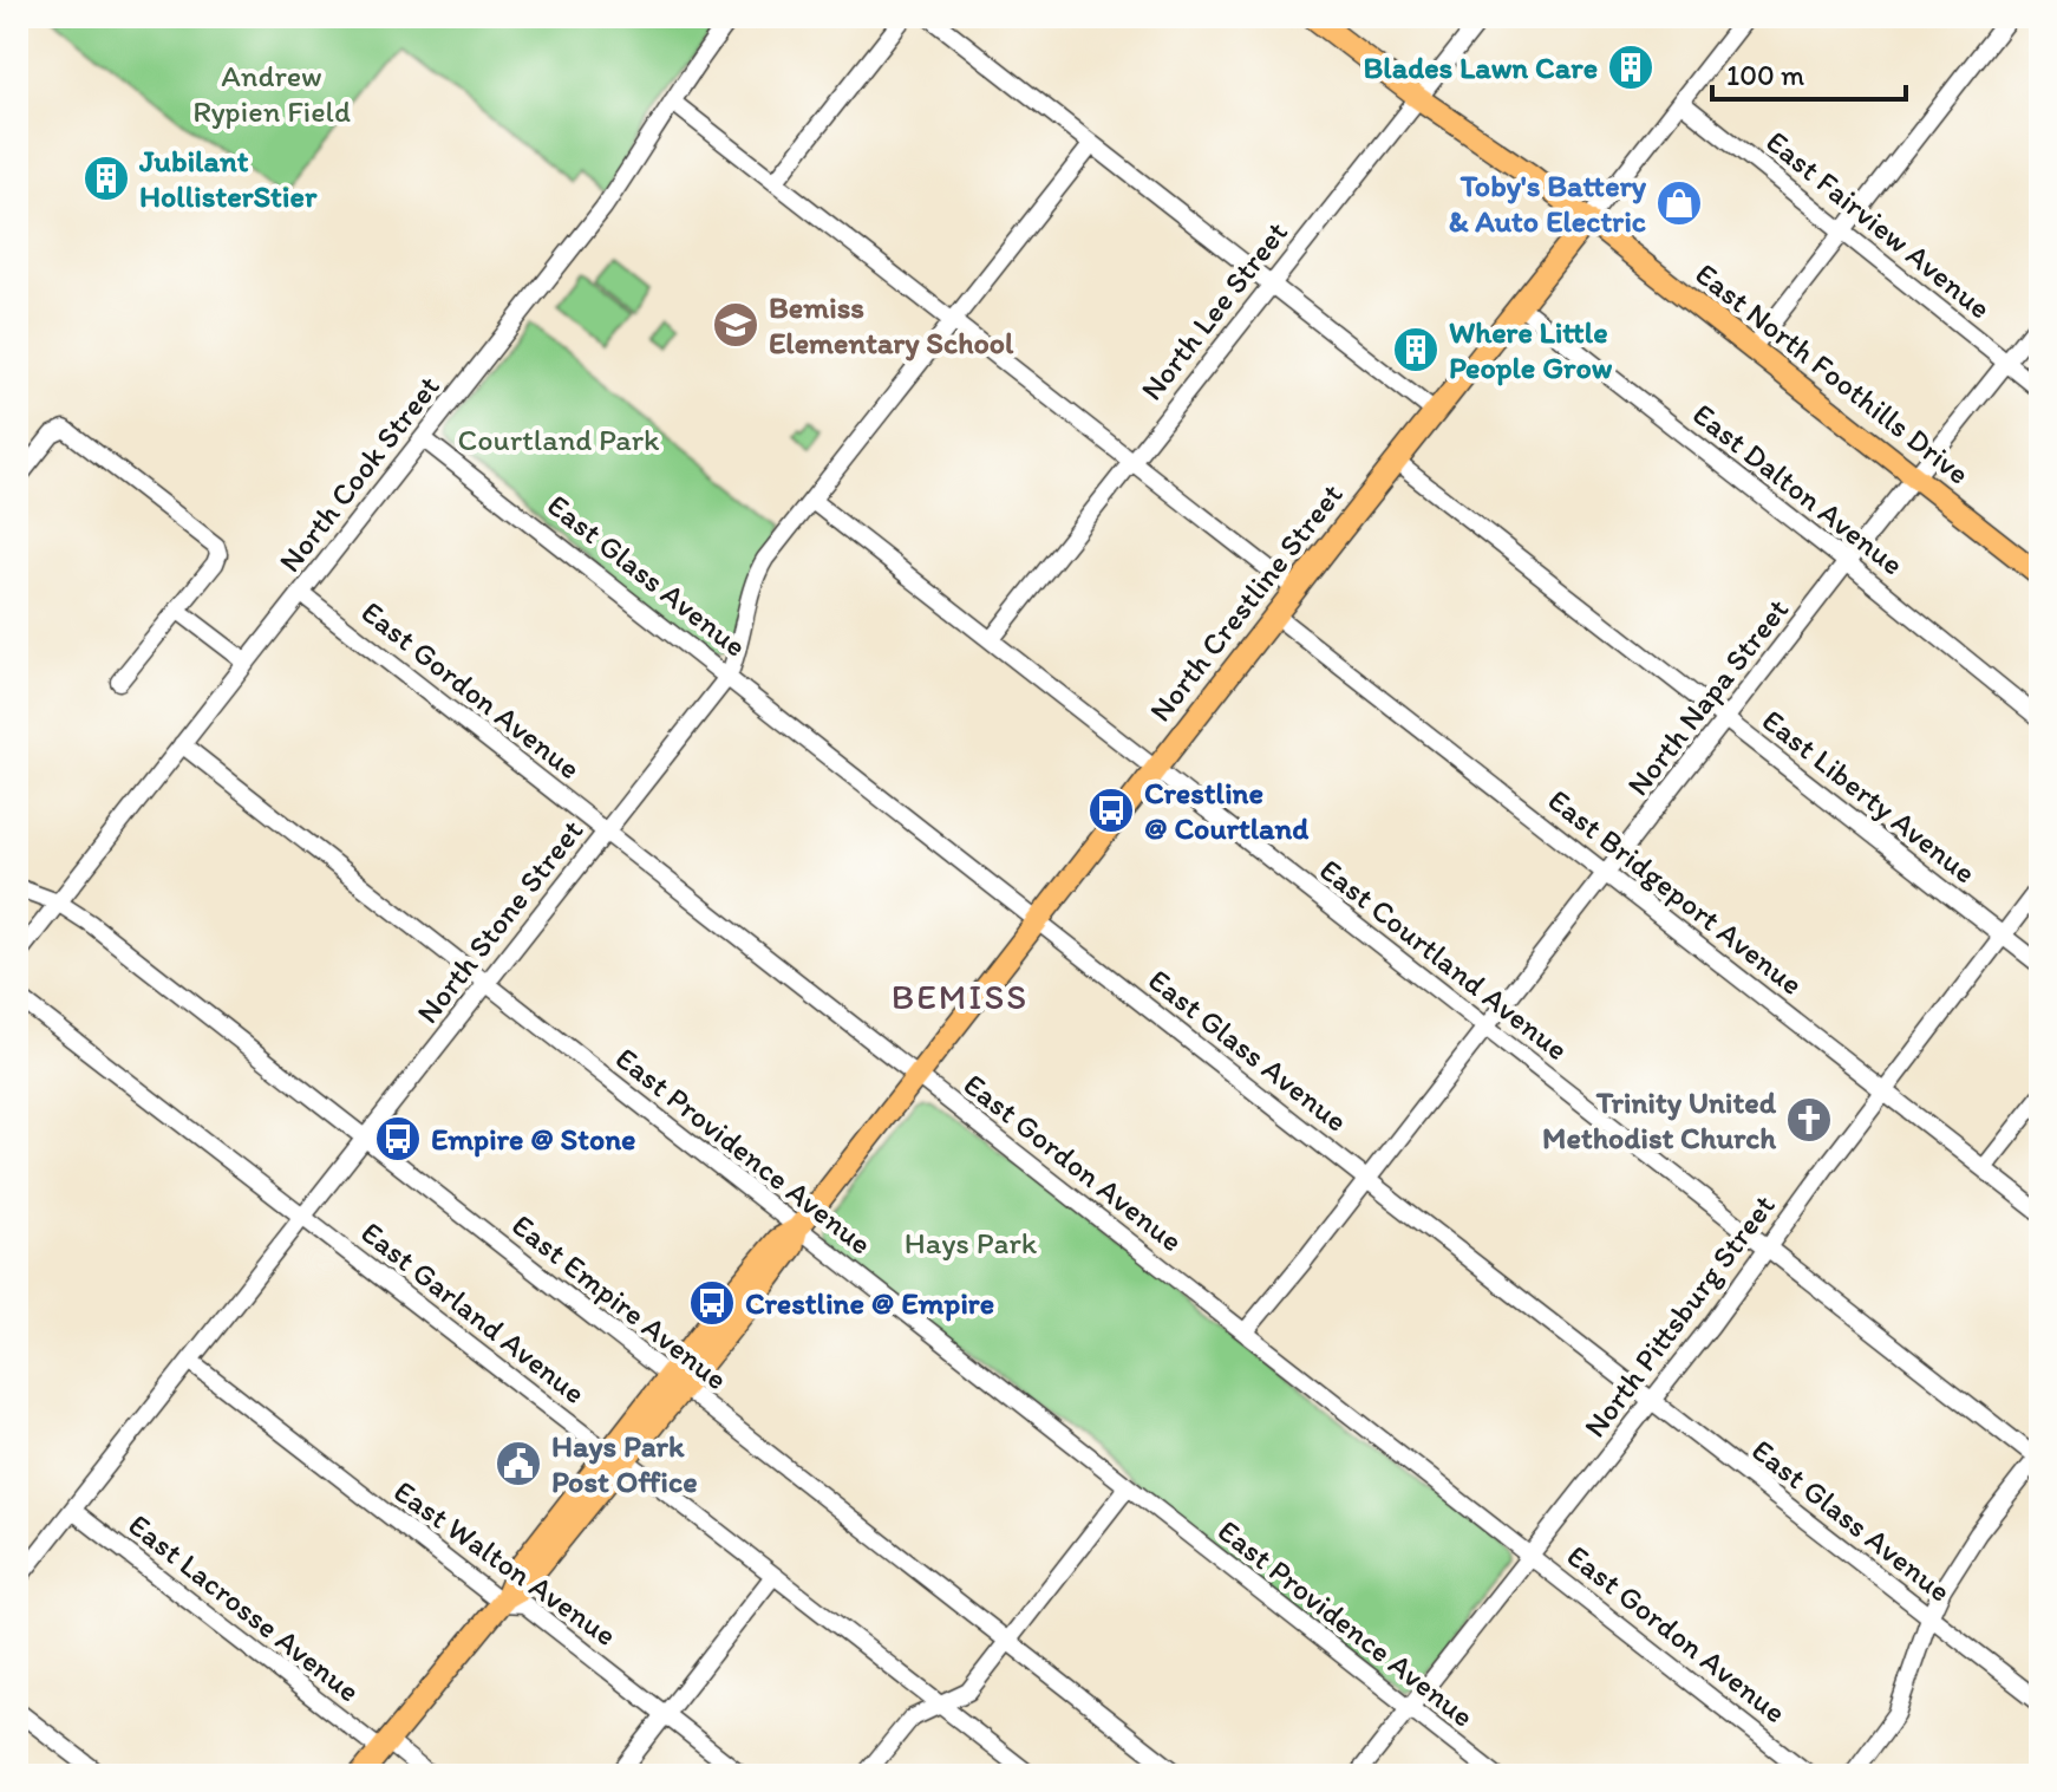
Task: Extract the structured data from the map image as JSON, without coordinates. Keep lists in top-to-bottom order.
{
  "streets": {
    "main road": ["East North Foothills Drive", "North Crestline Street"],
    "street": [
      "East Fairview Avenue",
      "North Lee Street",
      "North Cook Street",
      "East Dalton Avenue",
      "East Glass Avenue",
      "East Gordon Avenue",
      "North Napa Street",
      "East Liberty Avenue",
      "East Bridgeport Avenue",
      "North Stone Street",
      "East Courtland Avenue",
      "East Providence Avenue",
      "East Empire Avenue",
      "East Garland Avenue",
      "North Pittsburg Street",
      "East Walton Avenue",
      "East Lacrosse Avenue"
    ]
  },
  "crossings": [
    ["East Fairview Avenue", "North Crestline Street"],
    ["East Fairview Avenue", "North Napa Street"],
    ["North Lee Street", "East North Foothills Drive"],
    ["North Lee Street", "East Courtland Avenue"],
    ["East North Foothills Drive", "North Crestline Street"],
    ["East North Foothills Drive", "North Napa Street"],
    ["North Cook Street", "East Glass Avenue"],
    ["North Cook Street", "East Gordon Avenue"],
    ["North Cook Street", "East Providence Avenue"],
    ["North Cook Street", "East Empire Avenue"],
    ["East Dalton Avenue", "North Crestline Street"],
    ["East Dalton Avenue", "North Napa Street"],
    ["East Glass Avenue", "North Crestline Street"],
    ["East Glass Avenue", "North Napa Street"],
    ["East Glass Avenue", "North Stone Street"],
    ["East Glass Avenue", "North Pittsburg Street"],
    ["North Crestline Street", "East Gordon Avenue"],
    ["North Crestline Street", "East Liberty Avenue"],
    ["North Crestline Street", "East Bridgeport Avenue"],
    ["North Crestline Street", "East Courtland Avenue"],
    ["North Crestline Street", "East Providence Avenue"],
    ["North Crestline Street", "East Empire Avenue"],
    ["North Crestline Street", "East Garland Avenue"],
    ["North Crestline Street", "East Walton Avenue"],
    ["North Crestline Street", "East Lacrosse Avenue"],
    ["East Gordon Avenue", "North Napa Street"],
    ["East Gordon Avenue", "North Stone Street"],
    ["East Gordon Avenue", "North Pittsburg Street"],
    ["North Napa Street", "East Liberty Avenue"],
    ["North Napa Street", "East Bridgeport Avenue"],
    ["North Napa Street", "East Courtland Avenue"],
    ["East Liberty Avenue", "North Pittsburg Street"],
    ["East Bridgeport Avenue", "North Pittsburg Street"],
    ["North Stone Street", "East Courtland Avenue"],
    ["North Stone Street", "East Providence Avenue"],
    ["North Stone Street", "East Empire Avenue"],
    ["North Stone Street", "East Garland Avenue"],
    ["North Stone Street", "East Walton Avenue"],
    ["North Stone Street", "East Lacrosse Avenue"],
    ["East Courtland Avenue", "North Pittsburg Street"],
    ["East Providence Avenue", "North Pittsburg Street"]
  ],
  "districts": ["BEMISS"],
  "parks": ["Andrew Rypien Field", "Courtland Park", "Hays Park"],
  "places": {
    "building": ["Blades Lawn Care", "Jubilant HollisterStier", "Where Little People Grow"],
    "shop": ["Toby's Battery & Auto Electric"],
    "school or university": ["Bemiss Elementary School"],
    "bus stop": ["Crestline @ Courtland", "Empire @ Stone", "Crestline @ Empire"],
    "church": ["Trinity United Methodist Church"],
    "public building": ["Hays Park Post Office"]
  },
  "scale_bar": "100 m"
}
